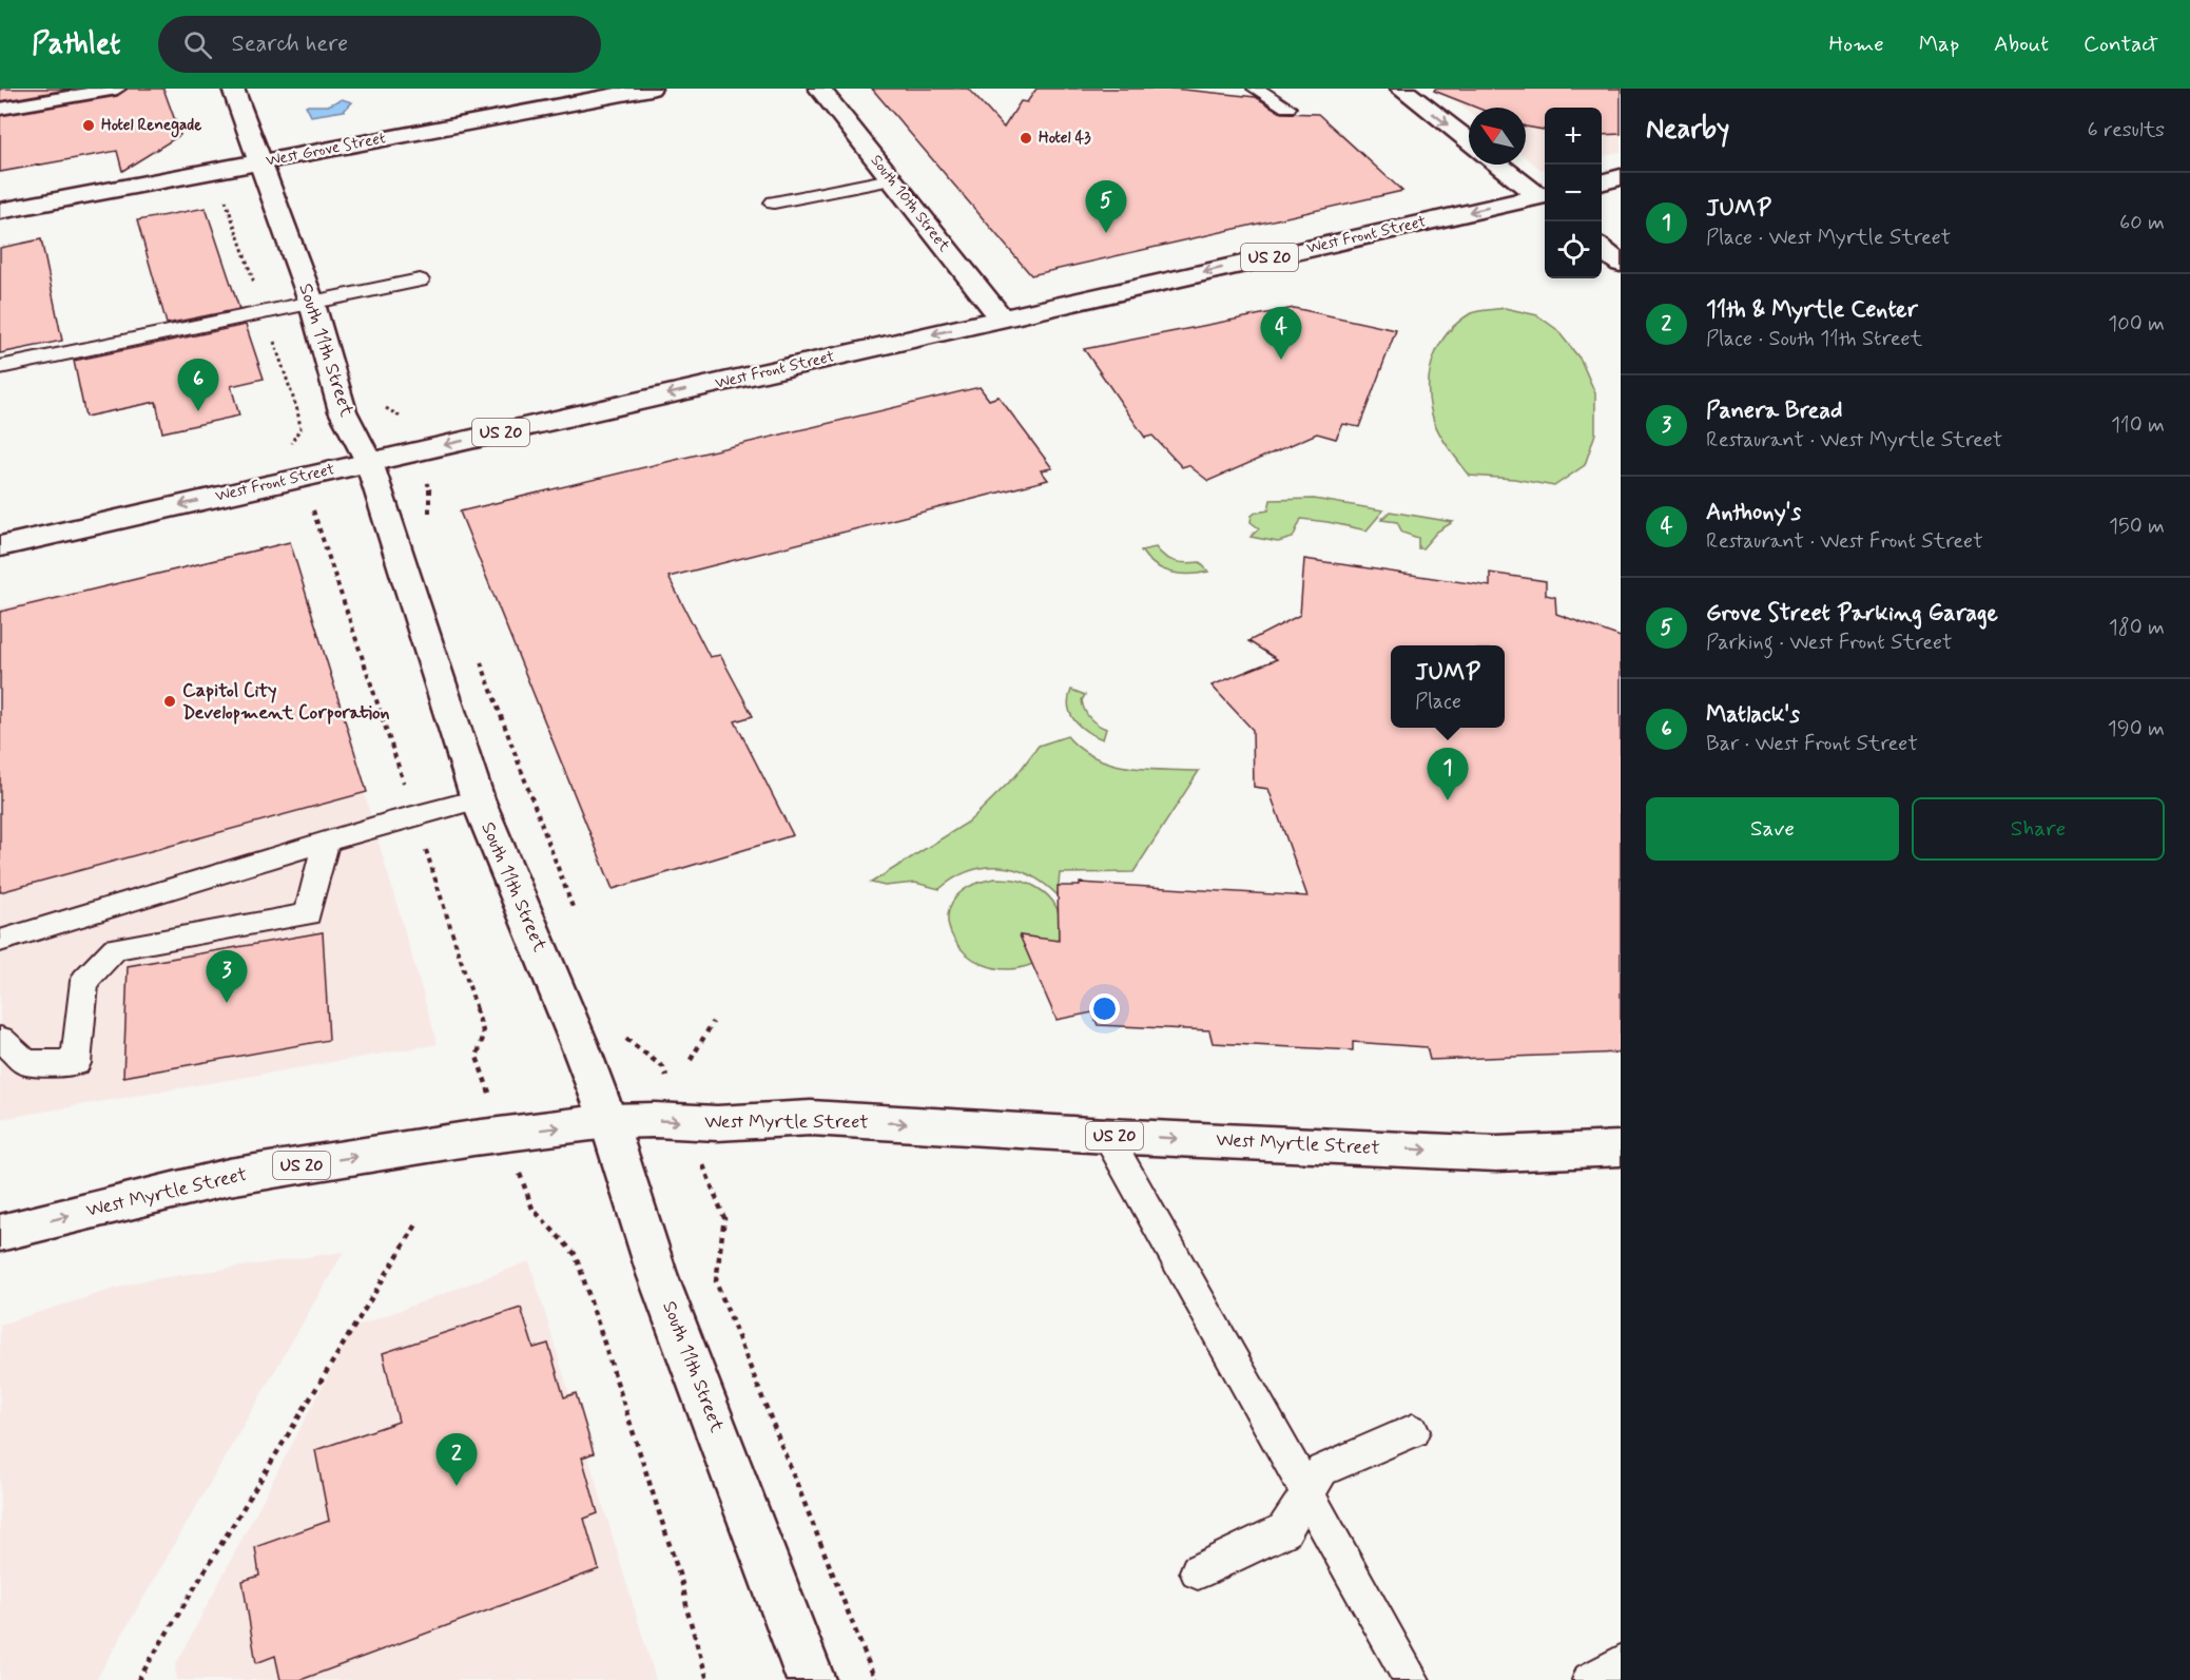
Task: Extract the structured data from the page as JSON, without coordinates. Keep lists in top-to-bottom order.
{
  "streets": {
    "street": [
      "West Grove Street",
      "South 10th Street",
      "West Front Street",
      "US 20",
      "South 11th Street",
      "West Myrtle Street"
    ]
  },
  "crossings": [
    ["West Grove Street", "South 11th Street"],
    ["South 10th Street", "West Front Street"],
    ["West Front Street", "South 11th Street"],
    ["South 11th Street", "West Myrtle Street"]
  ],
  "one_way": ["West Front Street", "West Myrtle Street"],
  "places": ["Hotel Renegade", "Hotel 43", "Capitol City Development Corporation"],
  "north": "top left",
  "page": {
    "header": "Pathlet",
    "search": "Search here",
    "nav": [
      "Home",
      "Map",
      "About",
      "Contact"
    ],
    "heading": ["Nearby", "6 results"],
    "map_buttons": ["+", "−"],
    "list": [
      {
        "mark": "1",
        "name": "JUMP",
        "note": "Place · West Myrtle Street",
        "value": "60 m"
      },
      {
        "mark": "2",
        "name": "11th & Myrtle Center",
        "note": "Place · South 11th Street",
        "value": "100 m"
      },
      {
        "mark": "3",
        "name": "Panera Bread",
        "note": "Restaurant · West Myrtle Street",
        "value": "110 m"
      },
      {
        "mark": "4",
        "name": "Anthony's",
        "note": "Restaurant · West Front Street",
        "value": "150 m"
      },
      {
        "mark": "5",
        "name": "Grove Street Parking Garage",
        "note": "Parking · West Front Street",
        "value": "180 m"
      },
      {
        "mark": "6",
        "name": "Matlack's",
        "note": "Bar · West Front Street",
        "value": "190 m"
      }
    ],
    "pins": [
      "5",
      "4",
      "6",
      "1",
      "3",
      "2"
    ],
    "popup": ["JUMP", "Place"],
    "buttons": ["Save", "Share"]
  }
}
